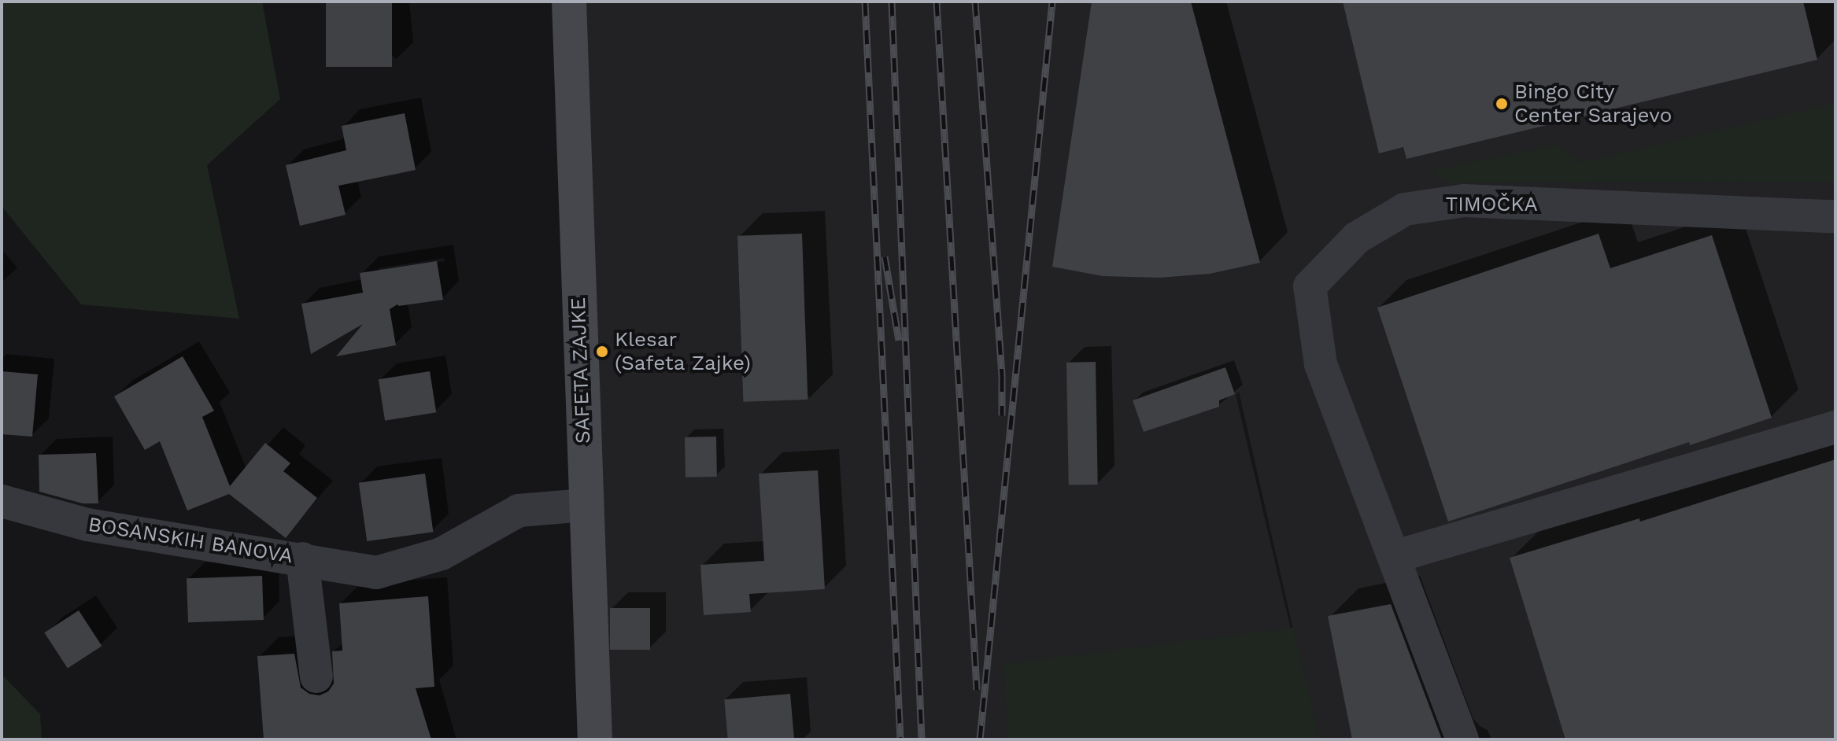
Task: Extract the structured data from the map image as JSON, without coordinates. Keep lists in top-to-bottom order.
{
  "streets": {
    "main road": ["SAFETA ZAJKE"],
    "street": ["TIMOČKA", "BOSANSKIH BANOVA"]
  },
  "places": ["Bingo City Center Sarajevo", "Klesar (Safeta Zajke)"]
}
